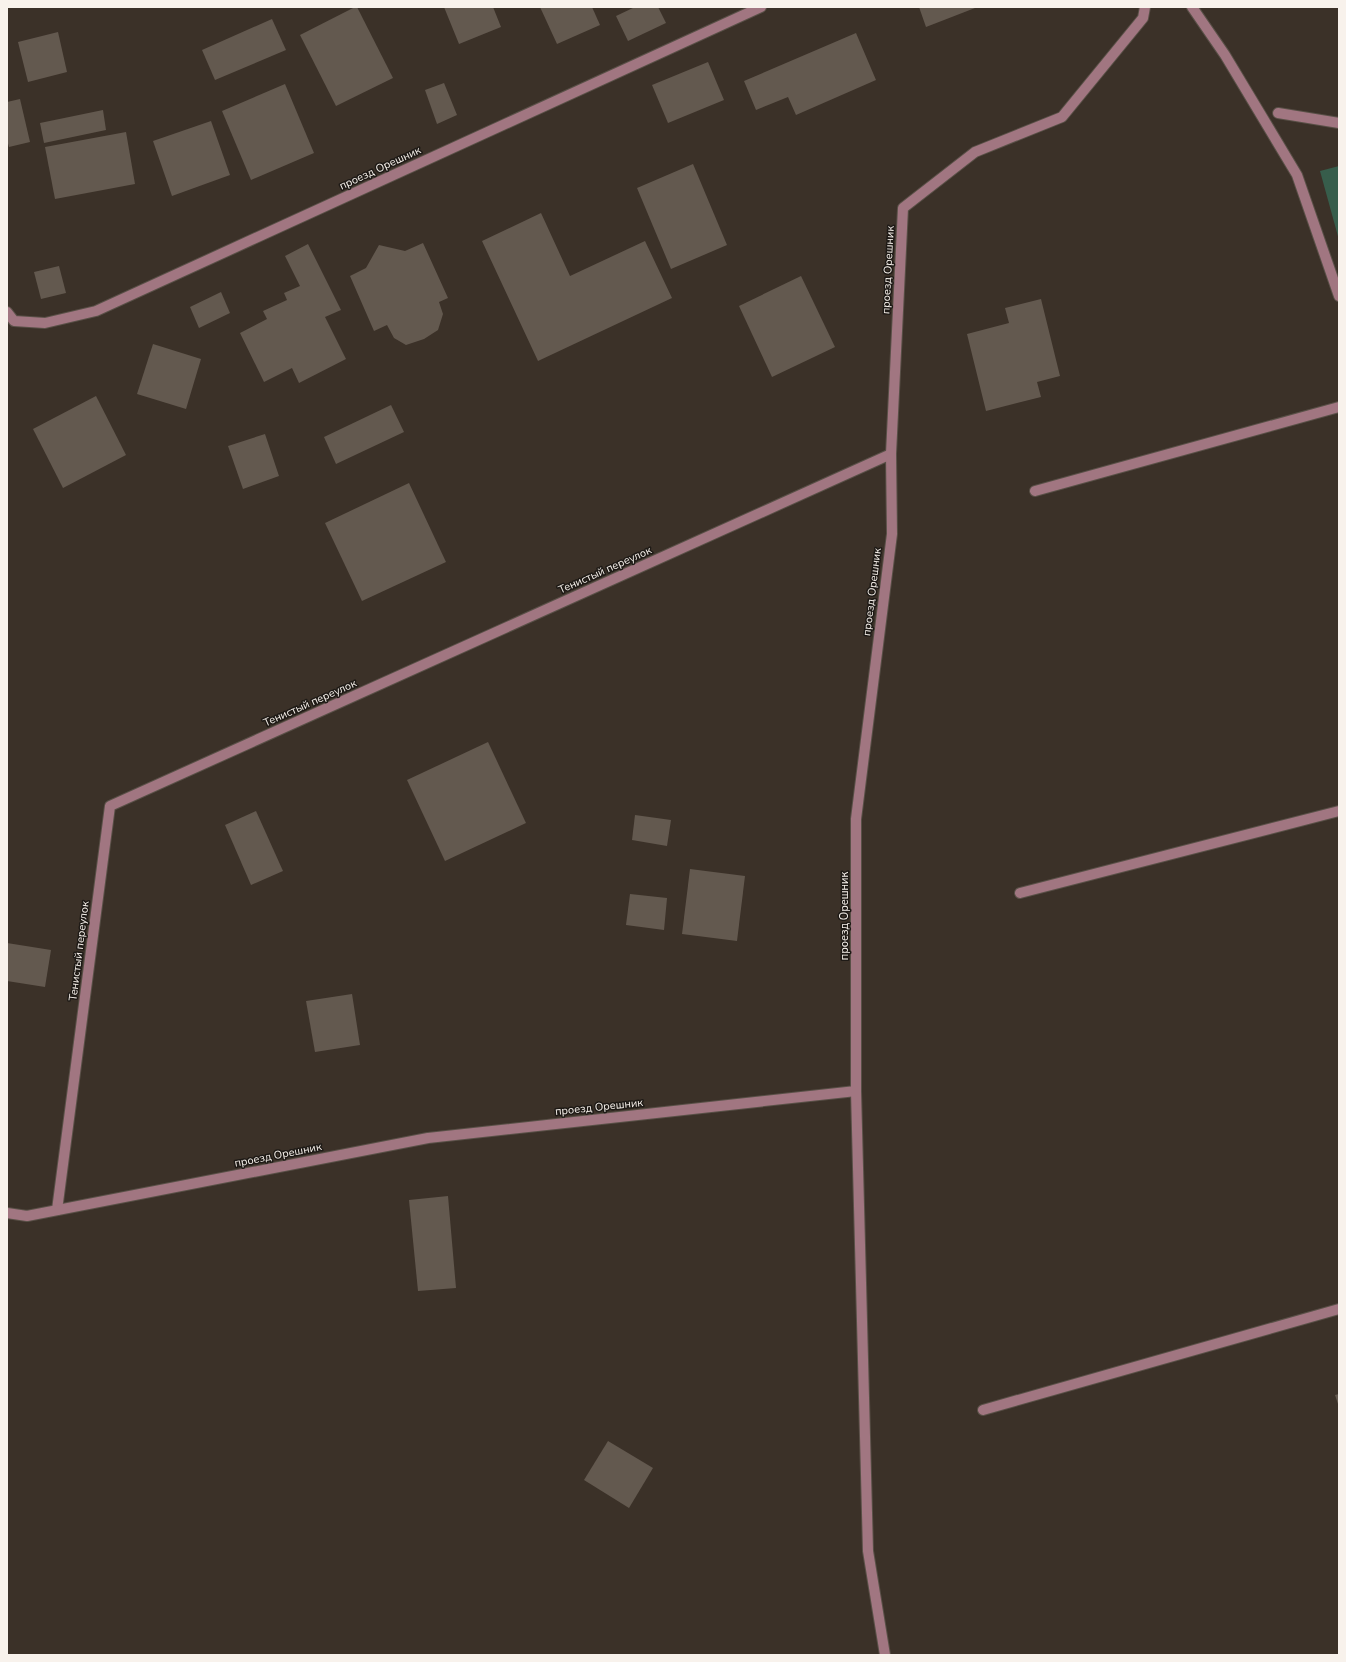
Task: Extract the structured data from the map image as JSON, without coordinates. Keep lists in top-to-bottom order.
{
  "streets": {
    "street": ["проезд Орешник", "Тенистый переулок"]
  },
  "crossings": [
    ["проезд Орешник", "Тенистый переулок"]
  ]
}
